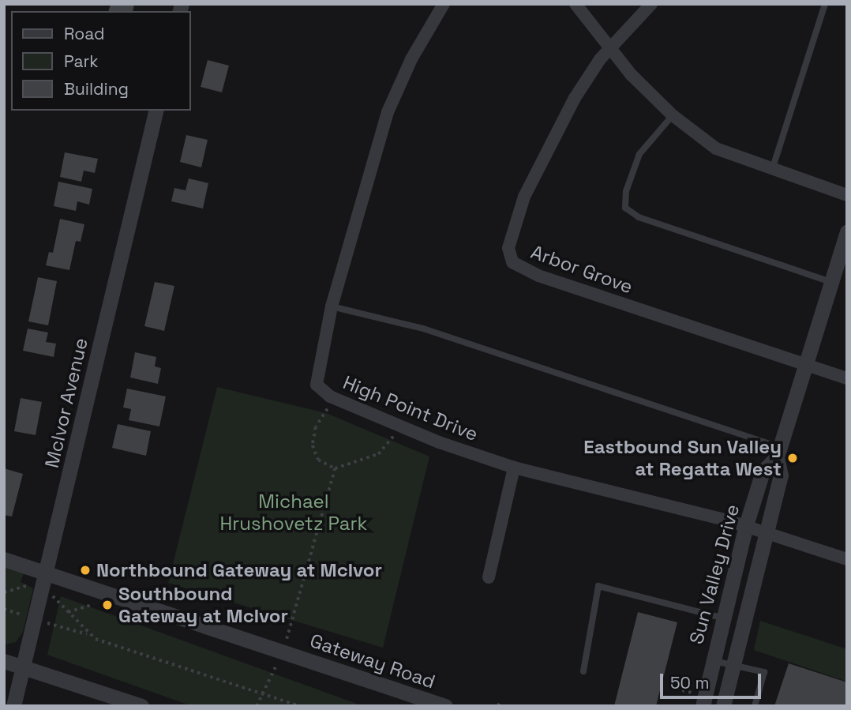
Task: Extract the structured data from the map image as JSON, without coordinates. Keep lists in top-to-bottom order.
{
  "streets": {
    "street": [
      "Arbor Grove",
      "McIvor Avenue",
      "High Point Drive",
      "Sun Valley Drive",
      "Gateway Road"
    ]
  },
  "crossings": [
    ["Arbor Grove", "Sun Valley Drive"],
    ["McIvor Avenue", "Gateway Road"],
    ["High Point Drive", "Sun Valley Drive"]
  ],
  "parks": ["Michael Hrushovetz Park"],
  "places": ["Eastbound Sun Valley at Regatta West", "Northbound Gateway at McIvor", "Southbound Gateway at McIvor"],
  "legend": ["Road", "Park", "Building"],
  "scale_bar": "50 m"
}
